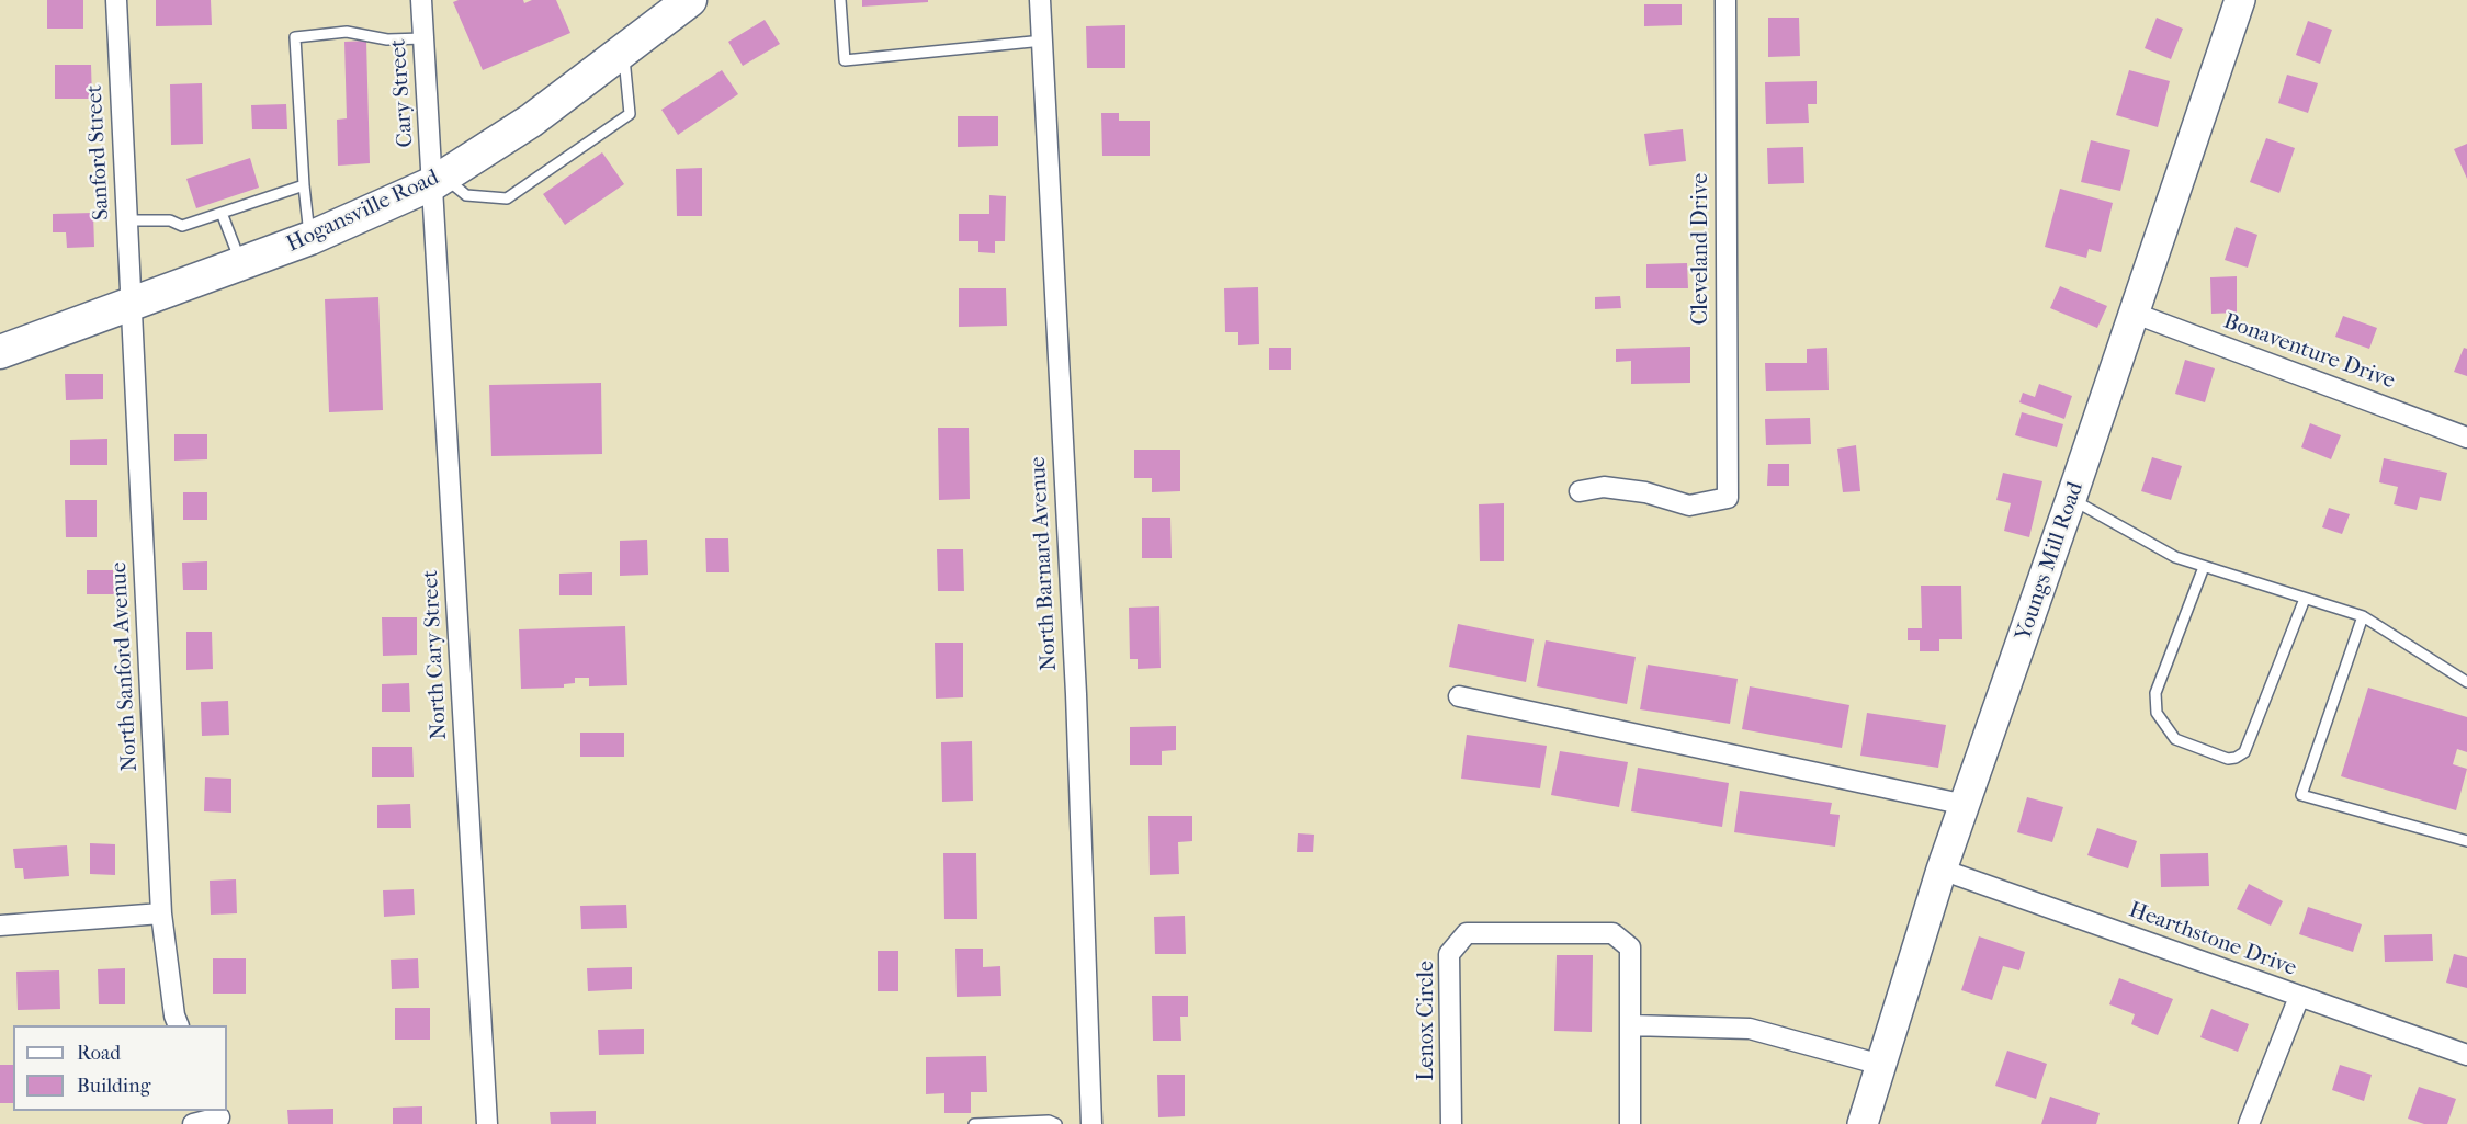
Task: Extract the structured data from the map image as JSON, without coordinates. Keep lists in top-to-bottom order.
{
  "streets": {
    "main road": ["Hogansville Road"],
    "street": [
      "Cary Street",
      "Sanford Street",
      "Cleveland Drive",
      "Bonaventure Drive",
      "Youngs Mill Road",
      "North Barnard Avenue",
      "North Cary Street",
      "North Sanford Avenue",
      "Hearthstone Drive",
      "Lenox Circle"
    ]
  },
  "crossings": [
    ["Cary Street", "Hogansville Road"],
    ["Cary Street", "North Cary Street"],
    ["Sanford Street", "Hogansville Road"],
    ["Sanford Street", "North Sanford Avenue"],
    ["Hogansville Road", "North Cary Street"],
    ["Hogansville Road", "North Sanford Avenue"],
    ["Bonaventure Drive", "Youngs Mill Road"],
    ["Youngs Mill Road", "Hearthstone Drive"]
  ],
  "legend": ["Road", "Building"]
}
